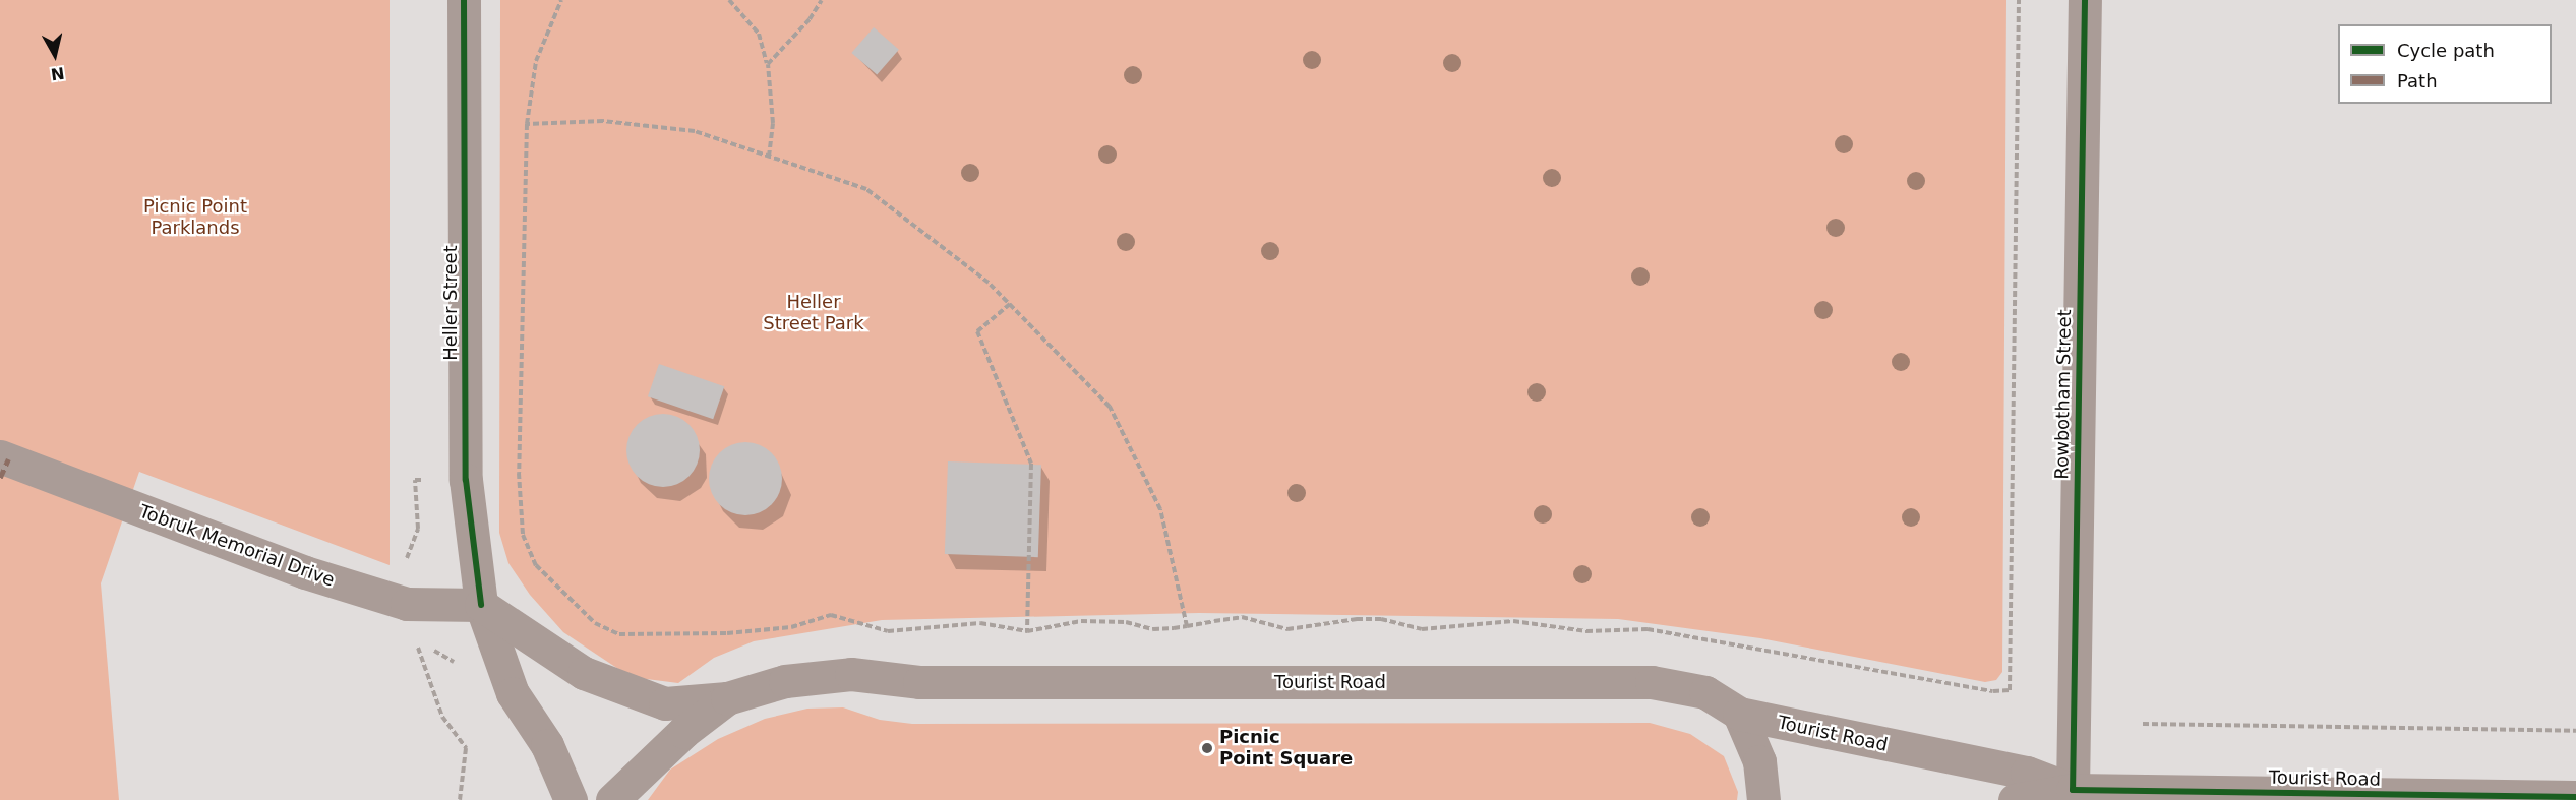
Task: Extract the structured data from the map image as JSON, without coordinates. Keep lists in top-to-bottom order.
{
  "streets": {
    "street": [
      "Heller Street",
      "Rowbotham Street",
      "Tobruk Memorial Drive",
      "Tourist Road"
    ]
  },
  "crossings": [
    ["Heller Street", "Tobruk Memorial Drive"],
    ["Rowbotham Street", "Tourist Road"]
  ],
  "parks": ["Picnic Point Parklands", "Heller Street Park"],
  "places": ["Picnic Point Square"],
  "legend": ["Cycle path", "Path"],
  "north": "bottom"
}
